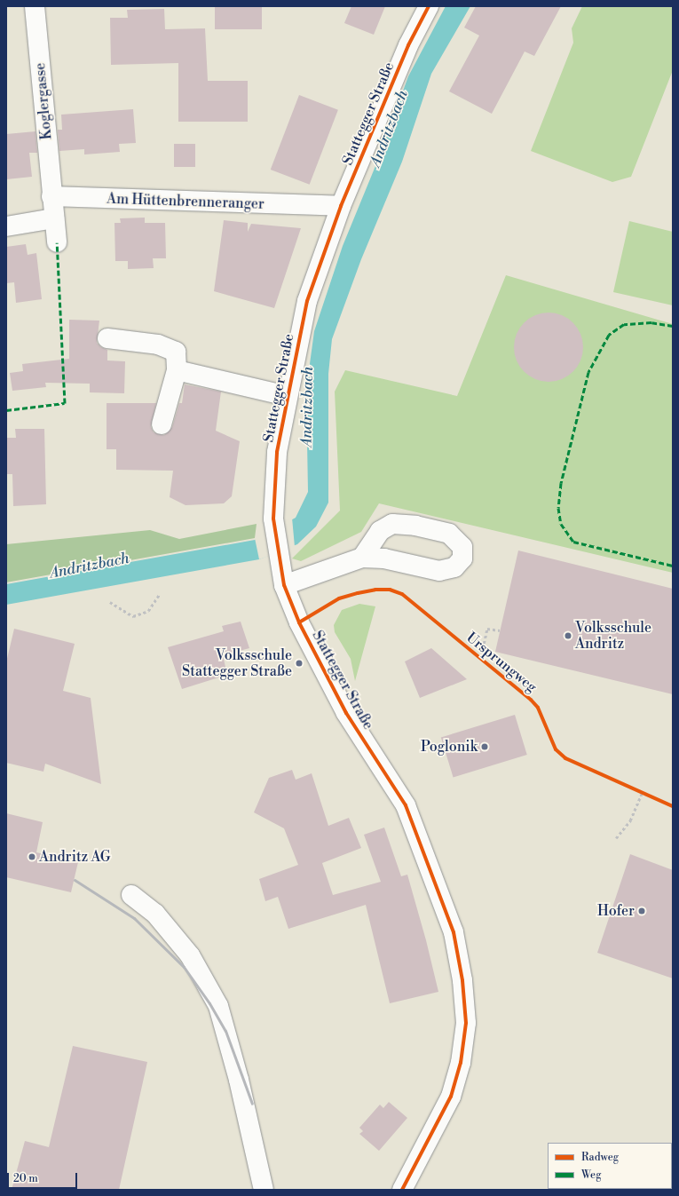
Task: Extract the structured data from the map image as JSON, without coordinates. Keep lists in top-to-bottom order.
{
  "streets": {
    "street": ["Koglergasse", "Stattegger Straße", "Am Hüttenbrenneranger"],
    "cycle path": ["Ursprungweg"]
  },
  "crossings": [
    ["Koglergasse", "Am Hüttenbrenneranger"],
    ["Stattegger Straße", "Am Hüttenbrenneranger"]
  ],
  "water": ["Andritzbach"],
  "places": [
    "Volksschule Andritz",
    "Volksschule Stattegger Straße",
    "Poglonik",
    "Andritz AG",
    "Hofer"
  ],
  "legend": ["Radweg", "Weg"],
  "scale_bar": "20 m"
}
